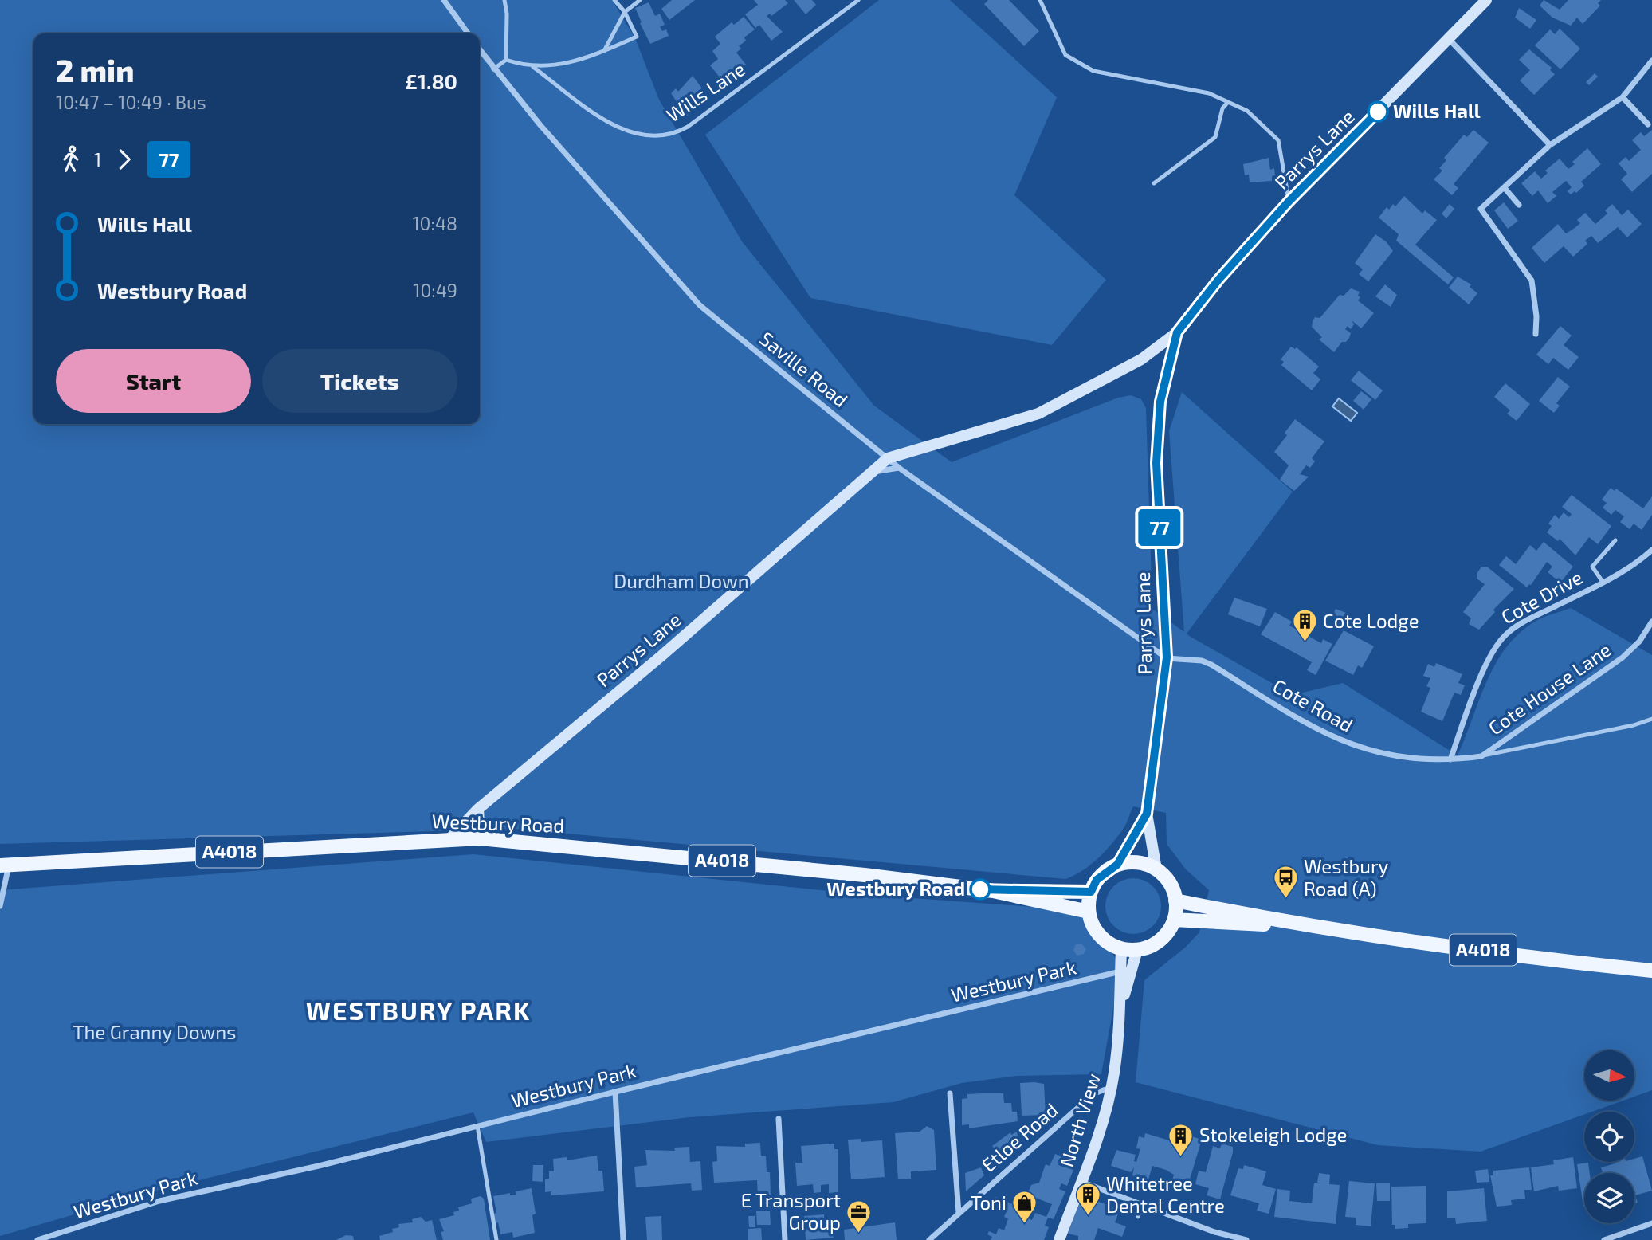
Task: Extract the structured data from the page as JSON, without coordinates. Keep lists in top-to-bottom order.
{
  "streets": {
    "main road": [
      "Parrys Lane",
      "Westbury Road",
      "A4018",
      "North View"
    ],
    "street": [
      "Saville Road",
      "Cote Drive",
      "Cote House Lane",
      "Cote Road",
      "Westbury Park",
      "Etloe Road"
    ],
    "lane": ["Wills Lane"]
  },
  "crossings": [
    ["Parrys Lane", "Saville Road"],
    ["Parrys Lane", "Cote Road"],
    ["Parrys Lane", "Westbury Road"],
    ["Parrys Lane", "A4018"],
    ["Parrys Lane", "North View"],
    ["Saville Road", "Cote Road"],
    ["Cote Drive", "Cote House Lane"],
    ["Cote Drive", "Cote Road"],
    ["Cote House Lane", "Cote Road"],
    ["Westbury Road", "A4018"],
    ["Westbury Road", "North View"],
    ["A4018", "North View"],
    ["Westbury Park", "North View"],
    ["North View", "Etloe Road"]
  ],
  "districts": ["WESTBURY PARK"],
  "parks": ["Durdham Down", "The Granny Downs"],
  "places": {
    "other": ["Wills Hall", "Westbury Road"],
    "building": ["Cote Lodge", "Stokeleigh Lodge", "Whitetree Dental Centre"],
    "bus stop": ["Westbury Road (A)"],
    "shop": ["Toni"],
    "office": ["E Transport Group"]
  },
  "lines": ["bus line 77"],
  "north": "right",
  "page": {
    "on_map": "77",
    "heading": ["2 min", "10:47 – 10:49 · Bus", "£1.80"],
    "legs": ["1", "77"],
    "list": [
      {
        "name": "Wills Hall",
        "value": "10:48"
      },
      {
        "name": "Westbury Road",
        "value": "10:49"
      }
    ],
    "buttons": ["Start", "Tickets"]
  }
}
